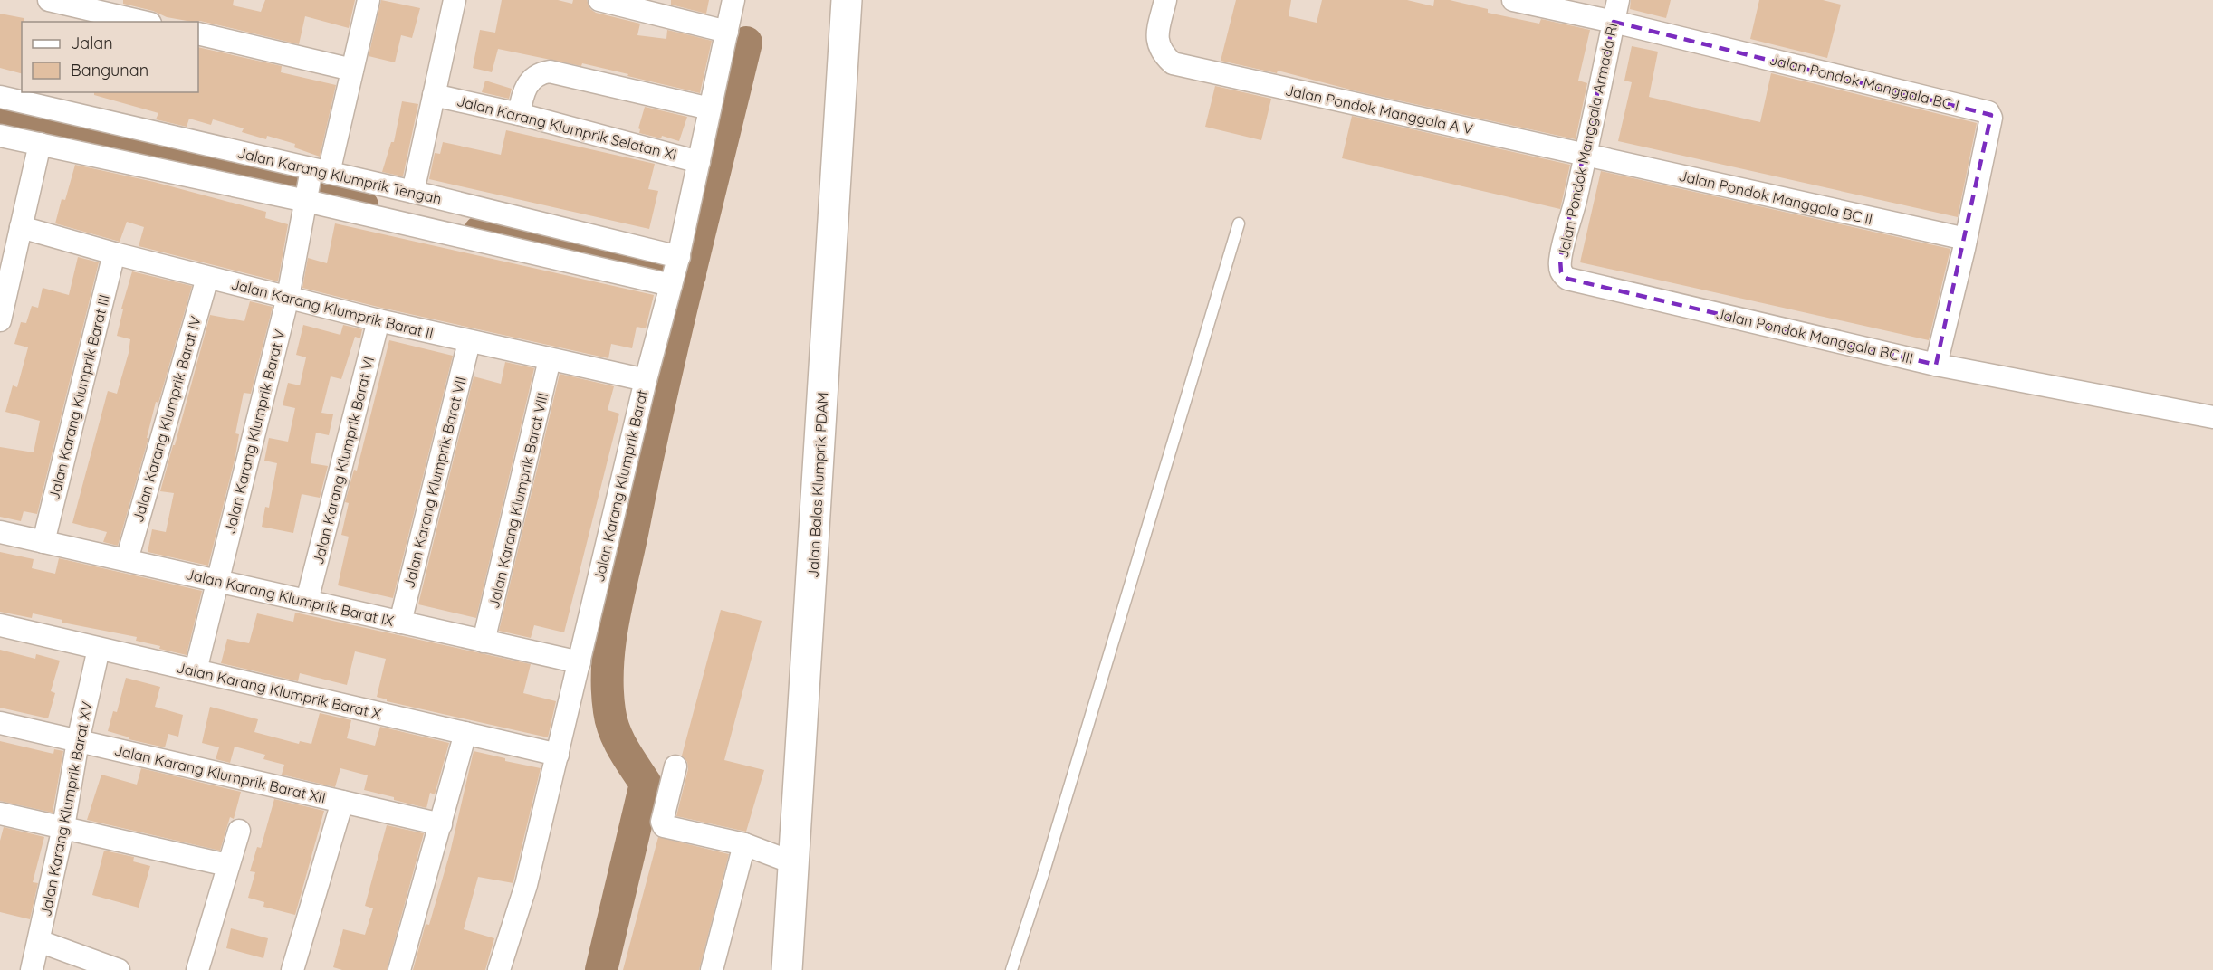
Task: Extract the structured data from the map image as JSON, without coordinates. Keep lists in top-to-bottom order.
{
  "streets": {
    "street": [
      "Jalan Pondok Manggala BC I",
      "Jalan Pondok Manggala A V",
      "Jalan Karang Klumprik Selatan XI",
      "Jalan Pondok Manggala Armada RI",
      "Jalan Karang Klumprik Tengah",
      "Jalan Pondok Manggala BC II",
      "Jalan Karang Klumprik Barat II",
      "Jalan Pondok Manggala BC III",
      "Jalan Karang Klumprik Barat III",
      "Jalan Karang Klumprik Barat IV",
      "Jalan Karang Klumprik Barat V",
      "Jalan Karang Klumprik Barat VI",
      "Jalan Karang Klumprik Barat VII",
      "Jalan Balas Klumprik PDAM",
      "Jalan Karang Klumprik Barat",
      "Jalan Karang Klumprik Barat VIII",
      "Jalan Karang Klumprik Barat IX",
      "Jalan Karang Klumprik Barat X",
      "Jalan Karang Klumprik Barat XII",
      "Jalan Karang Klumprik Barat XV"
    ]
  },
  "crossings": [
    ["Jalan Pondok Manggala BC I", "Jalan Pondok Manggala Armada RI"],
    ["Jalan Pondok Manggala BC I", "Jalan Pondok Manggala BC II"],
    ["Jalan Pondok Manggala A V", "Jalan Pondok Manggala Armada RI"],
    ["Jalan Pondok Manggala A V", "Jalan Pondok Manggala BC II"],
    ["Jalan Karang Klumprik Selatan XI", "Jalan Karang Klumprik Barat"],
    ["Jalan Pondok Manggala Armada RI", "Jalan Pondok Manggala BC II"],
    ["Jalan Pondok Manggala Armada RI", "Jalan Pondok Manggala BC III"],
    ["Jalan Karang Klumprik Tengah", "Jalan Karang Klumprik Barat V"],
    ["Jalan Karang Klumprik Tengah", "Jalan Karang Klumprik Barat"],
    ["Jalan Karang Klumprik Barat II", "Jalan Karang Klumprik Barat III"],
    ["Jalan Karang Klumprik Barat II", "Jalan Karang Klumprik Barat IV"],
    ["Jalan Karang Klumprik Barat II", "Jalan Karang Klumprik Barat V"],
    ["Jalan Karang Klumprik Barat II", "Jalan Karang Klumprik Barat VI"],
    ["Jalan Karang Klumprik Barat II", "Jalan Karang Klumprik Barat VII"],
    ["Jalan Karang Klumprik Barat II", "Jalan Karang Klumprik Barat"],
    ["Jalan Karang Klumprik Barat II", "Jalan Karang Klumprik Barat VIII"],
    ["Jalan Karang Klumprik Barat III", "Jalan Karang Klumprik Barat IX"],
    ["Jalan Karang Klumprik Barat IV", "Jalan Karang Klumprik Barat IX"],
    ["Jalan Karang Klumprik Barat V", "Jalan Karang Klumprik Barat IX"],
    ["Jalan Karang Klumprik Barat V", "Jalan Karang Klumprik Barat X"],
    ["Jalan Karang Klumprik Barat VI", "Jalan Karang Klumprik Barat IX"],
    ["Jalan Karang Klumprik Barat VII", "Jalan Karang Klumprik Barat IX"],
    ["Jalan Karang Klumprik Barat", "Jalan Karang Klumprik Barat IX"],
    ["Jalan Karang Klumprik Barat", "Jalan Karang Klumprik Barat X"],
    ["Jalan Karang Klumprik Barat VIII", "Jalan Karang Klumprik Barat IX"],
    ["Jalan Karang Klumprik Barat X", "Jalan Karang Klumprik Barat XV"],
    ["Jalan Karang Klumprik Barat XII", "Jalan Karang Klumprik Barat XV"]
  ],
  "legend": ["Jalan", "Bangunan"]
}
